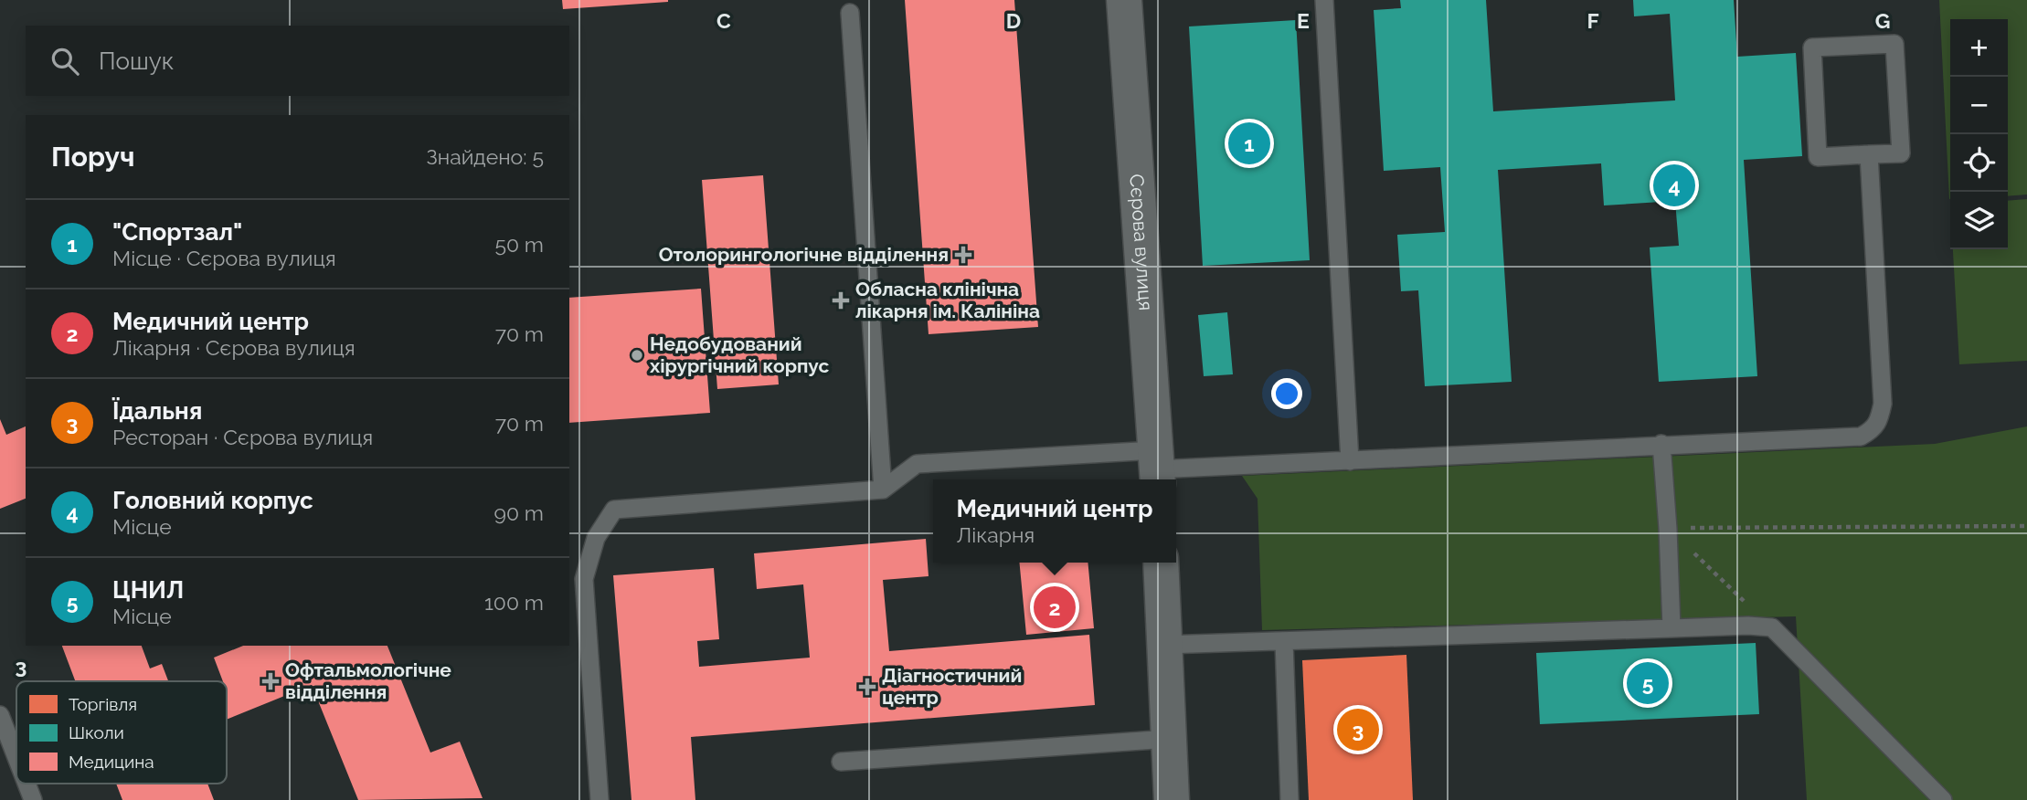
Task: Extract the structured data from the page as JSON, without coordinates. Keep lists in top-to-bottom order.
{
  "streets": {
    "street": ["Сєрова вулиця"]
  },
  "places": {
    "health": [
      "Отолорингологічне відділення",
      "Обласна клінічна лікарня ім. Калініна",
      "Офтальмологічне відділення",
      "Діагностичний центр"
    ],
    "other": ["Недобудований хірургічний корпус"]
  },
  "legend": ["Торгівля", "Школи", "Медицина"],
  "page": {
    "map_buttons": ["+", "−"],
    "search": "Пошук",
    "heading": ["Поруч", "Знайдено: 5"],
    "pins": [
      "1",
      "4",
      "2",
      "5",
      "3"
    ],
    "list": [
      {
        "mark": "1",
        "name": "\"Спортзал\"",
        "note": "Місце · Сєрова вулиця",
        "value": "50 m"
      },
      {
        "mark": "2",
        "name": "Медичний центр",
        "note": "Лікарня · Сєрова вулиця",
        "value": "70 m"
      },
      {
        "mark": "3",
        "name": "Їдальня",
        "note": "Ресторан · Сєрова вулиця",
        "value": "70 m"
      },
      {
        "mark": "4",
        "name": "Головний корпус",
        "note": "Місце",
        "value": "90 m"
      },
      {
        "mark": "5",
        "name": "ЦНИЛ",
        "note": "Місце",
        "value": "100 m"
      }
    ],
    "popup": ["Медичний центр", "Лікарня"]
  },
  "grid": {
    "columns": [
      "C",
      "D",
      "E",
      "F",
      "G"
    ],
    "rows": ["3"]
  }
}
